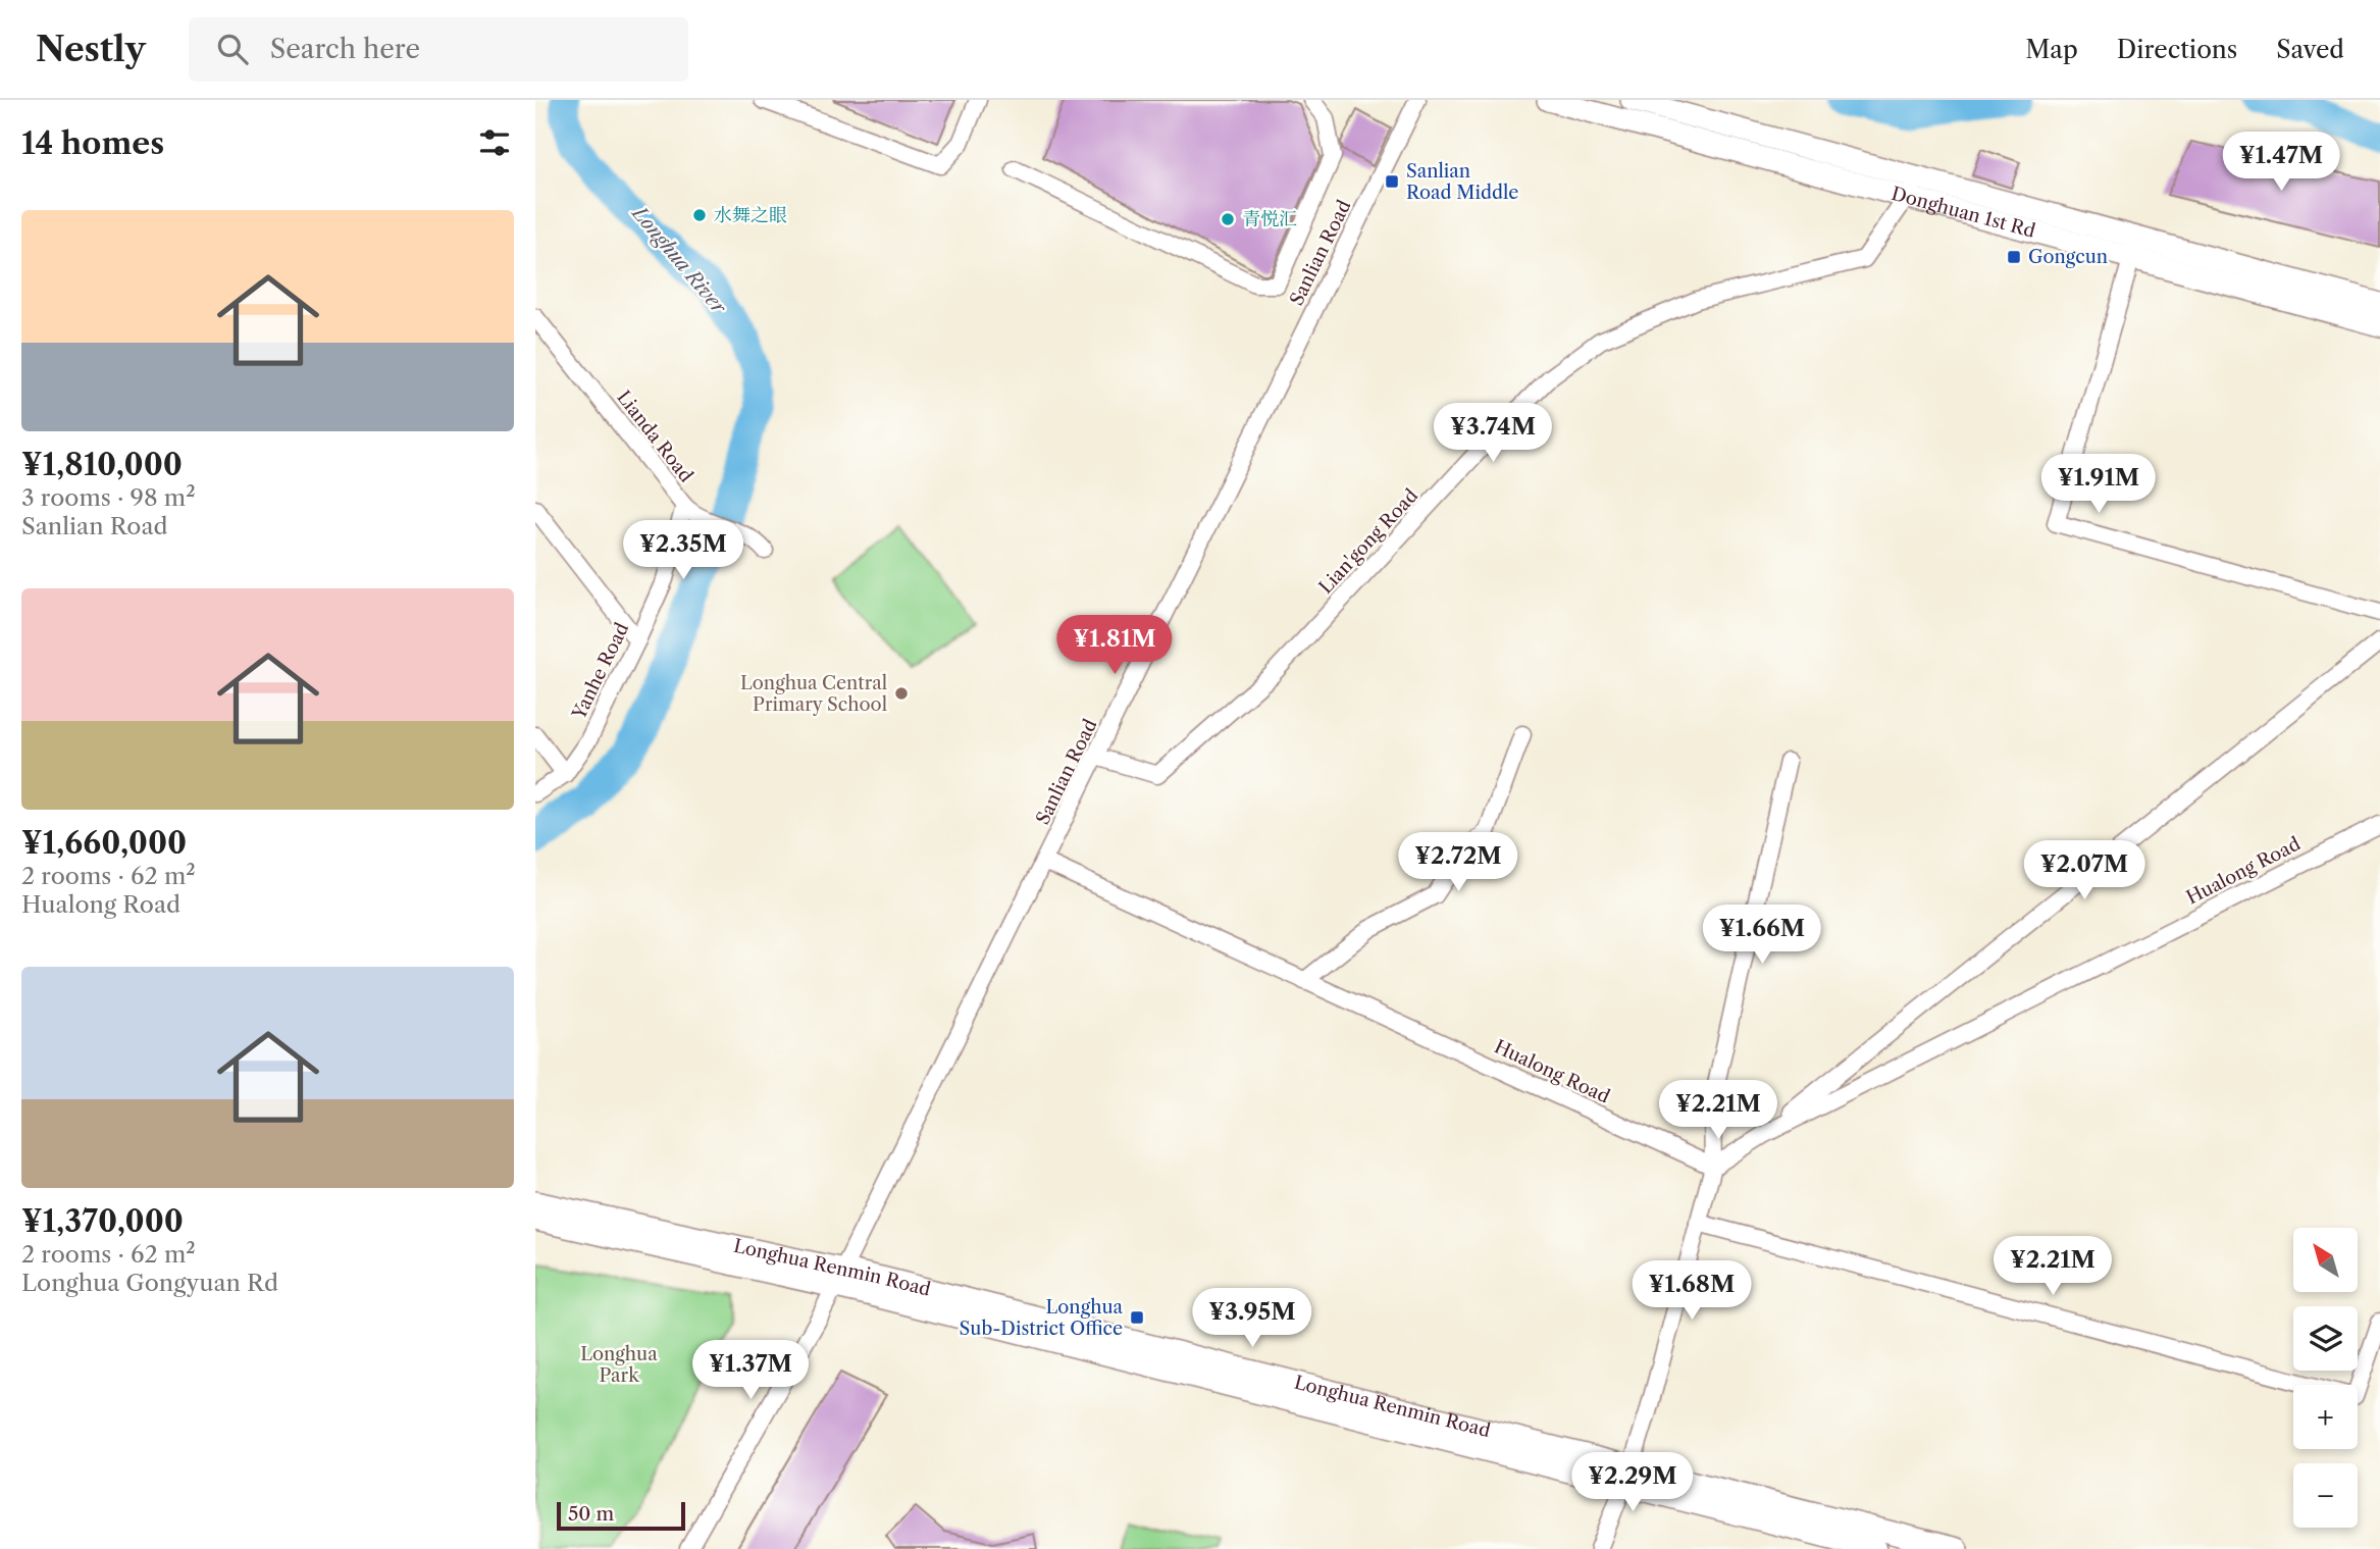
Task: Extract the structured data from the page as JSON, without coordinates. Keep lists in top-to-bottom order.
{
  "streets": {
    "main road": ["Donghuan 1st Rd", "Longhua Renmin Road"],
    "street": [
      "Sanlian Road",
      "Lianda Road",
      "Lian'gong Road",
      "Yanhe Road",
      "Hualong Road"
    ]
  },
  "crossings": [
    ["Donghuan 1st Rd", "Lian'gong Road"],
    ["Sanlian Road", "Lian'gong Road"],
    ["Sanlian Road", "Hualong Road"],
    ["Sanlian Road", "Longhua Renmin Road"],
    ["Lianda Road", "Yanhe Road"]
  ],
  "water": ["Longhua River"],
  "parks": ["Longhua Park"],
  "places": {
    "transit": ["Sanlian Road Middle", "Gongcun", "Longhua Sub-District Office"],
    "other": ["水舞之眼", "青悦汇", "Longhua Central Primary School"]
  },
  "scale_bar": "50 m",
  "north": "top left",
  "page": {
    "header": "Nestly",
    "search": "Search here",
    "nav": ["Map", "Directions", "Saved"],
    "heading": "14 homes",
    "price": [
      "¥1.47M",
      "¥3.74M",
      "¥1.91M",
      "¥2.35M",
      "¥1.81M",
      "¥2.72M",
      "¥2.07M",
      "¥1.66M",
      "¥2.21M",
      "¥2.21M",
      "¥1.68M",
      "¥3.95M",
      "¥1.37M",
      "¥2.29M"
    ],
    "list": [
      {
        "name": "¥1,810,000",
        "note": "3 rooms · 98 m² · Sanlian Road"
      },
      {
        "name": "¥1,660,000",
        "note": "2 rooms · 62 m² · Hualong Road"
      },
      {
        "name": "¥1,370,000",
        "note": "2 rooms · 62 m² · Longhua Gongyuan Rd"
      }
    ],
    "map_buttons": ["+", "−"],
    "scale": "50 m"
  }
}
